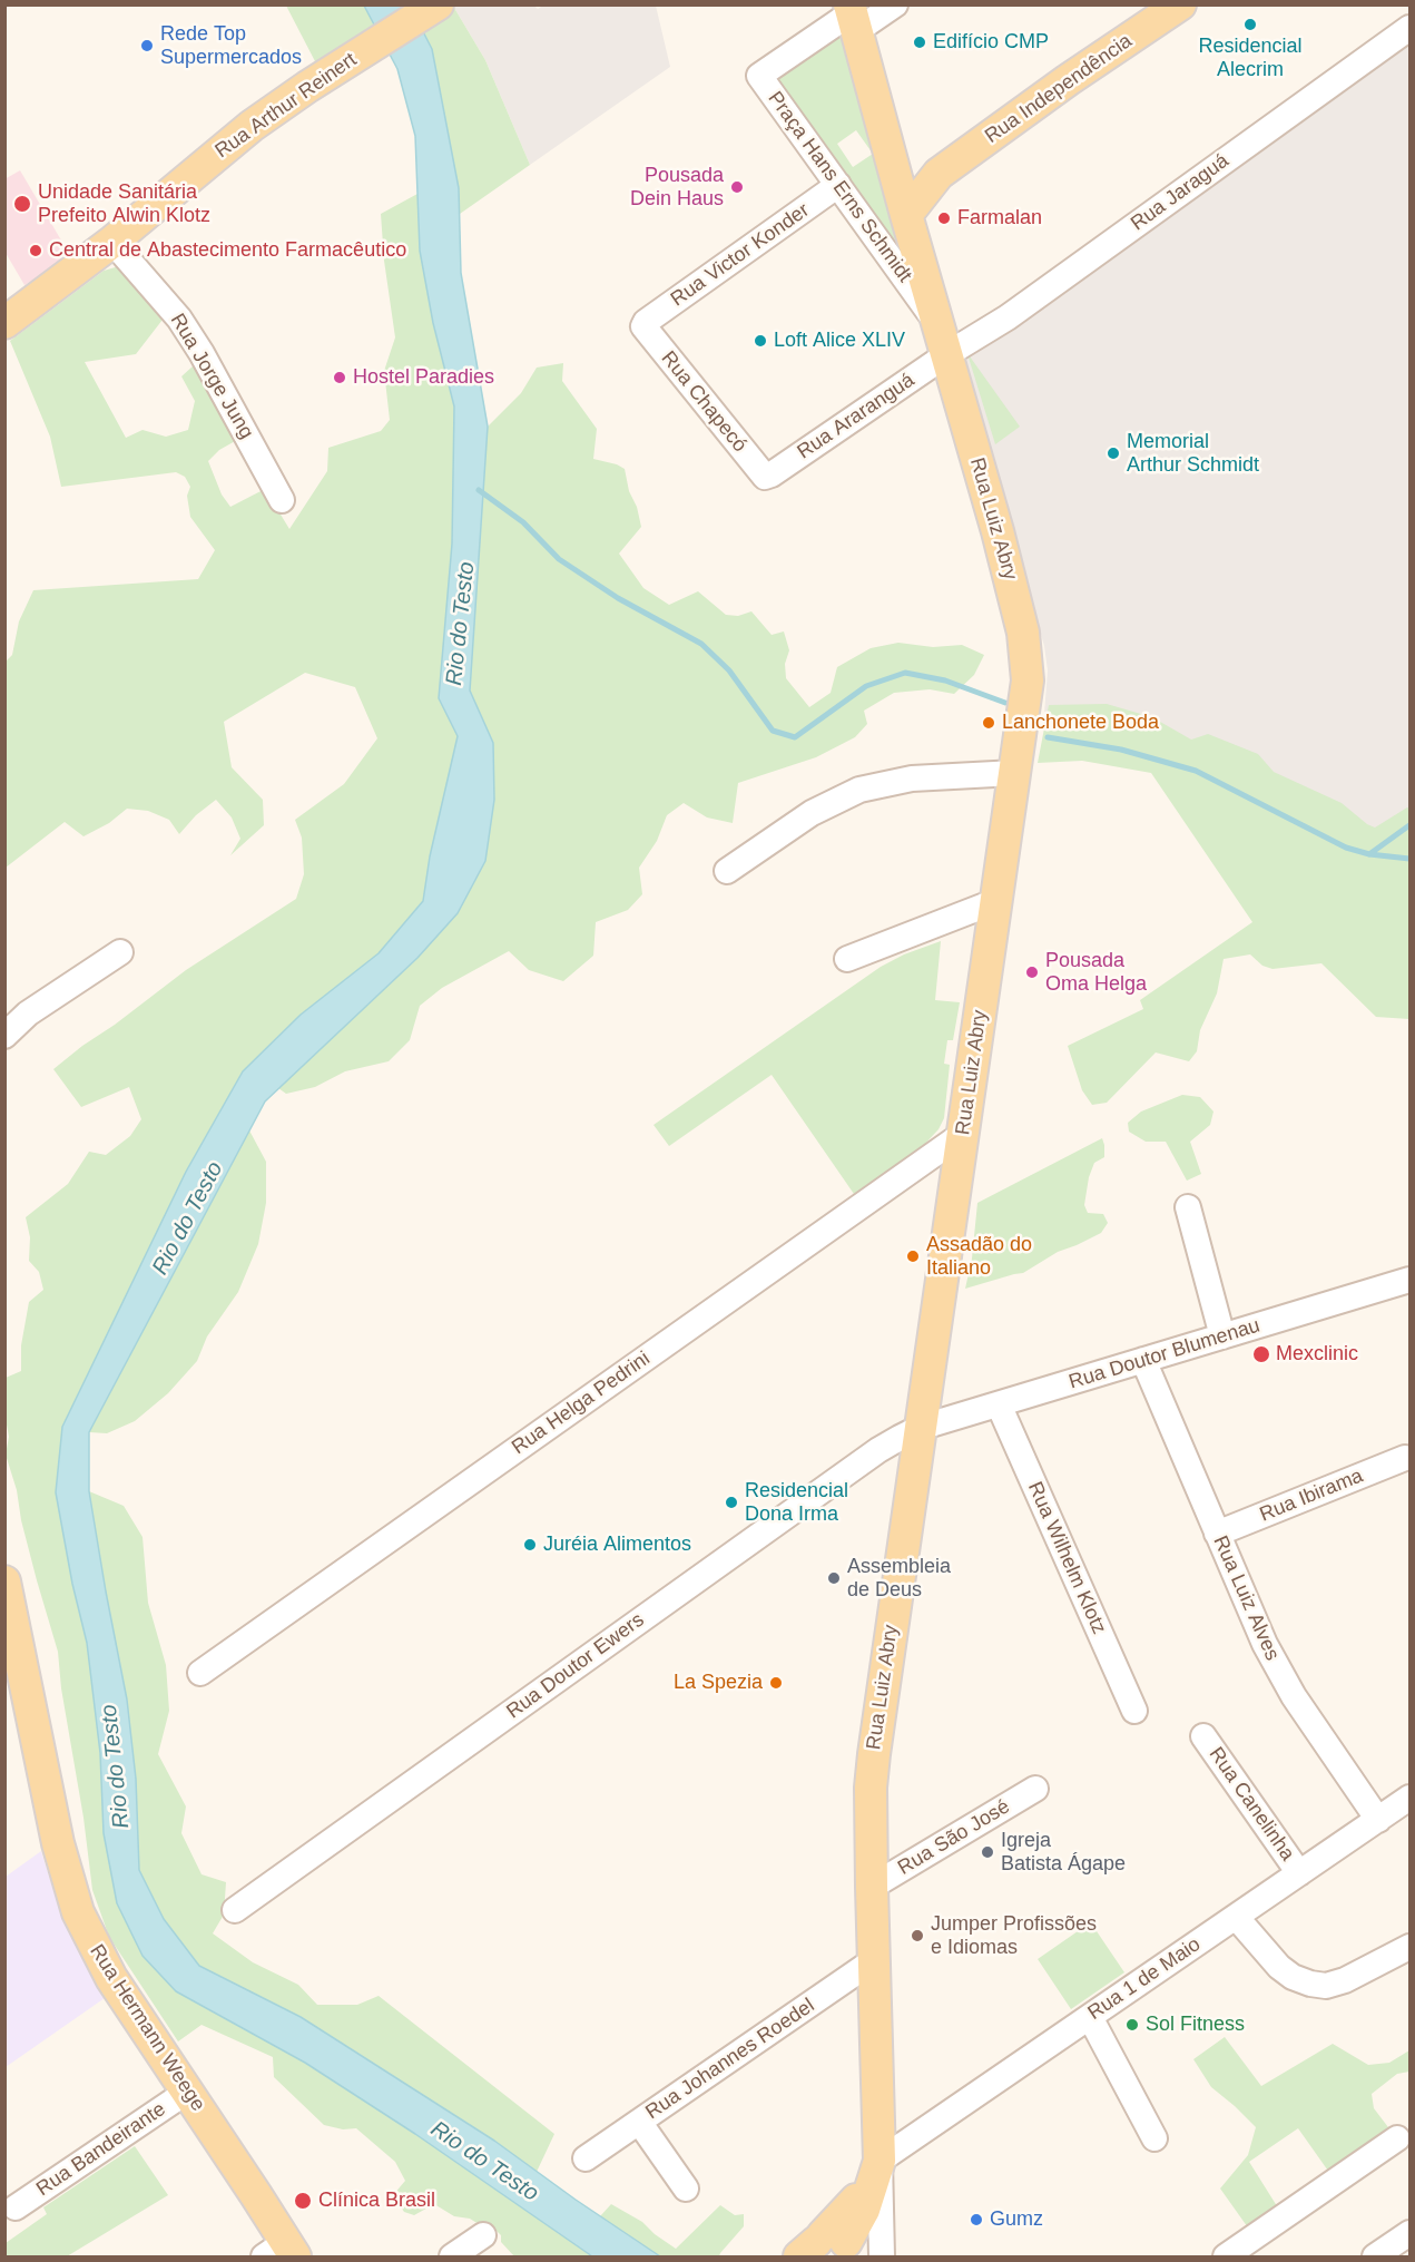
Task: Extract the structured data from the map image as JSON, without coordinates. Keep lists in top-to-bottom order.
{
  "streets": {
    "main road": [
      "Rua Independência",
      "Rua Arthur Reinert",
      "Rua Luiz Abry",
      "Rua Hermann Weege"
    ],
    "street": [
      "Praça Hans Erns Schmidt",
      "Rua Jaraguá",
      "Rua Victor Konder",
      "Rua Jorge Jung",
      "Rua Chapecó",
      "Rua Araranguá",
      "Rua Doutor Blumenau",
      "Rua Helga Pedrini",
      "Rua Ibirama",
      "Rua Wilhelm Klotz",
      "Rua Luiz Alves",
      "Rua Doutor Ewers",
      "Rua Canelinha",
      "Rua São José",
      "Rua 1 de Maio",
      "Rua Johannes Roedel",
      "Rua Bandeirante"
    ]
  },
  "crossings": [
    ["Rua Independência", "Rua Luiz Abry"],
    ["Rua Arthur Reinert", "Rua Jorge Jung"],
    ["Praça Hans Erns Schmidt", "Rua Victor Konder"],
    ["Praça Hans Erns Schmidt", "Rua Luiz Abry"],
    ["Rua Jaraguá", "Rua Araranguá"],
    ["Rua Jaraguá", "Rua Luiz Abry"],
    ["Rua Victor Konder", "Rua Chapecó"],
    ["Rua Chapecó", "Rua Araranguá"],
    ["Rua Araranguá", "Rua Luiz Abry"],
    ["Rua Luiz Abry", "Rua Doutor Blumenau"],
    ["Rua Luiz Abry", "Rua Helga Pedrini"],
    ["Rua Luiz Abry", "Rua Doutor Ewers"],
    ["Rua Luiz Abry", "Rua São José"],
    ["Rua Luiz Abry", "Rua 1 de Maio"],
    ["Rua Luiz Abry", "Rua Johannes Roedel"],
    ["Rua Doutor Blumenau", "Rua Wilhelm Klotz"],
    ["Rua Doutor Blumenau", "Rua Luiz Alves"],
    ["Rua Doutor Blumenau", "Rua Doutor Ewers"],
    ["Rua Ibirama", "Rua Luiz Alves"],
    ["Rua Luiz Alves", "Rua 1 de Maio"],
    ["Rua Canelinha", "Rua 1 de Maio"],
    ["Rua Hermann Weege", "Rua Bandeirante"]
  ],
  "water": ["Rio do Testo"],
  "places": [
    "Residencial Alecrim",
    "Edifício CMP",
    "Rede Top Supermercados",
    "Pousada Dein Haus",
    "Unidade Sanitária Prefeito Alwin Klotz",
    "Farmalan",
    "Central de Abastecimento Farmacêutico",
    "Loft Alice XLIV",
    "Hostel Paradies",
    "Memorial Arthur Schmidt",
    "Lanchonete Boda",
    "Pousada Oma Helga",
    "Assadão do Italiano",
    "Mexclinic",
    "Residencial Dona Irma",
    "Juréia Alimentos",
    "Assembleia de Deus",
    "La Spezia",
    "Igreja Batista Ágape",
    "Jumper Profissões e Idiomas",
    "Sol Fitness",
    "Clínica Brasil",
    "Gumz"
  ]
}
